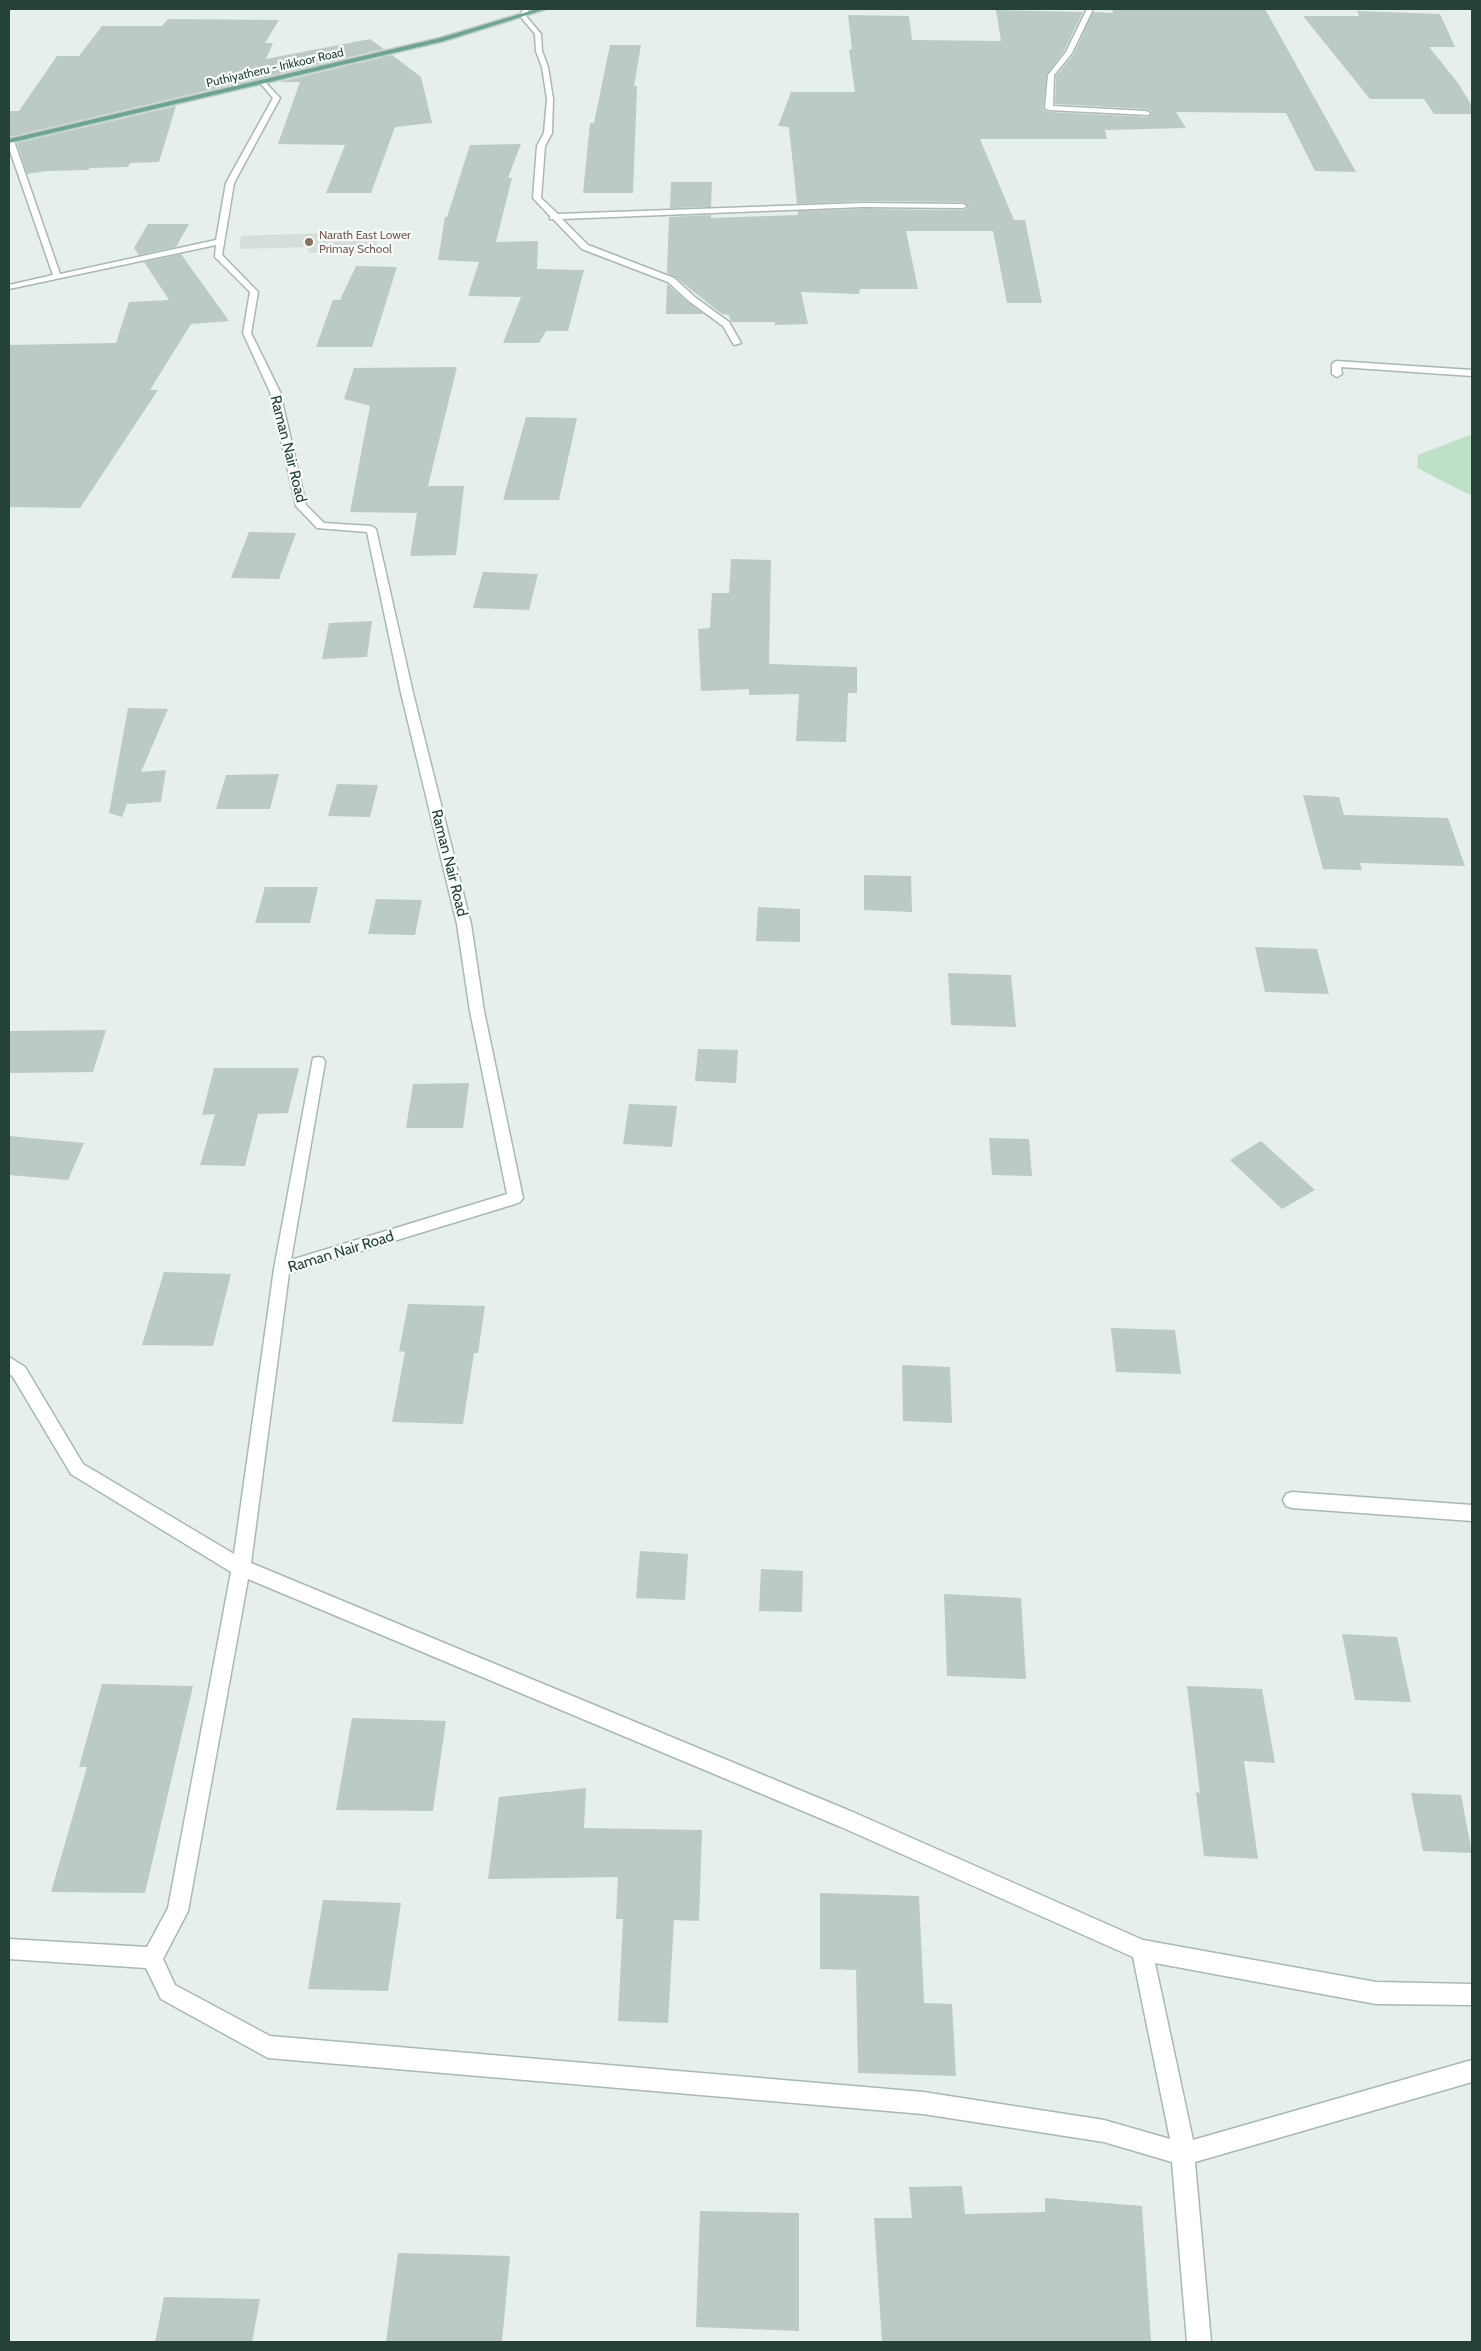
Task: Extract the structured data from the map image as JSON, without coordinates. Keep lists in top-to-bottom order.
{
  "streets": {
    "main road": ["Puthiyatheru - Irikkoor Road"],
    "street": ["Raman Nair Road"]
  },
  "crossings": [
    ["Puthiyatheru - Irikkoor Road", "Raman Nair Road"]
  ],
  "places": ["Narath East Lower Primay School"]
}
